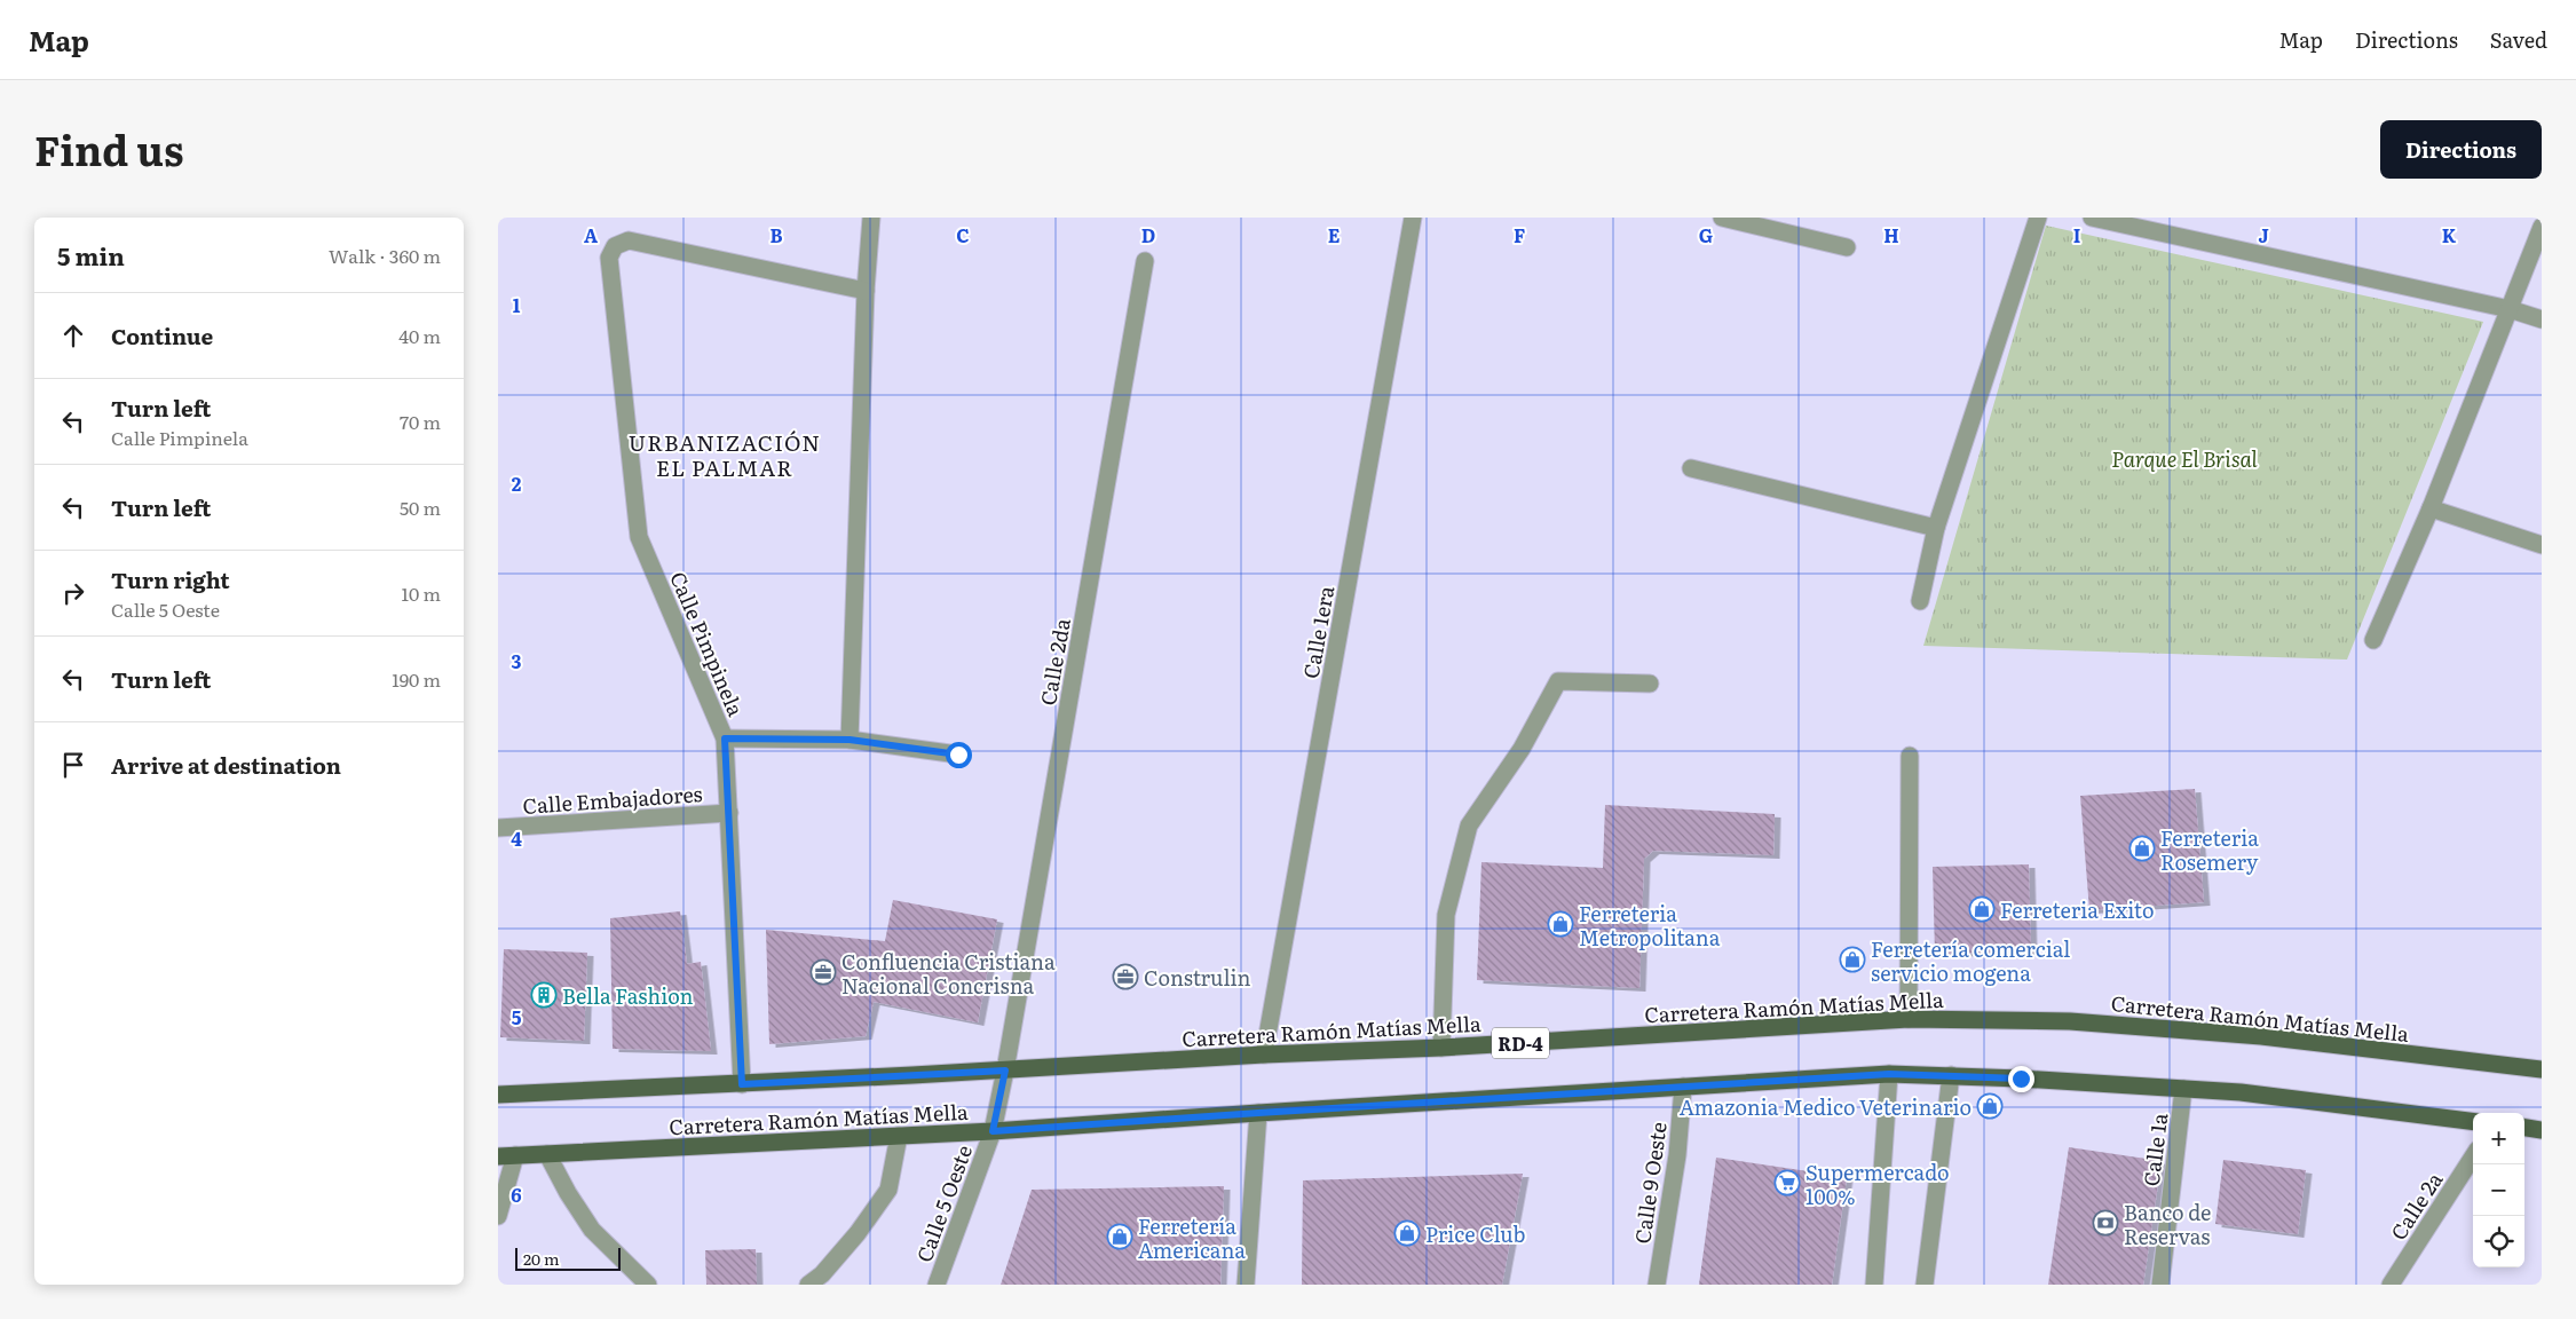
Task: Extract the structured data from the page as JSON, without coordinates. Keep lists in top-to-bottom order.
{
  "streets": {
    "main road": ["Carretera Ramón Matías Mella", "RD-4"],
    "street": [
      "Calle 1era",
      "Calle Pimpinela",
      "Calle 2da",
      "Calle Embajadores",
      "Calle 1a",
      "Calle 9 Oeste",
      "Calle 5 Oeste",
      "Calle 2a"
    ]
  },
  "crossings": [
    ["Calle 1era", "Carretera Ramón Matías Mella"],
    ["Calle Pimpinela", "Calle Embajadores"],
    ["Calle Pimpinela", "Carretera Ramón Matías Mella"],
    ["Calle 2da", "Carretera Ramón Matías Mella"],
    ["Calle 2da", "Calle 5 Oeste"],
    ["Carretera Ramón Matías Mella", "Calle 1a"],
    ["Carretera Ramón Matías Mella", "Calle 9 Oeste"],
    ["Carretera Ramón Matías Mella", "Calle 5 Oeste"]
  ],
  "districts": ["URBANIZACIÓN EL PALMAR"],
  "parks": ["Parque El Brisal"],
  "places": {
    "shop": [
      "Ferreteria Rosemery",
      "Ferreteria Exito",
      "Ferreteria Metropolitana",
      "Ferretería comercial servicio mogena",
      "Amazonia Medico Veterinario",
      "Price Club",
      "Ferretería Americana"
    ],
    "office": ["Confluencia Cristiana Nacional Concrisna", "Construlin"],
    "building": ["Bella Fashion"],
    "supermarket": ["Supermercado 100%"],
    "bank": ["Banco de Reservas"]
  },
  "scale_bar": "20 m",
  "page": {
    "header": "Map",
    "nav": ["Map", "Directions", "Saved"],
    "title": "Find us",
    "buttons": "Directions",
    "heading": ["5 min", "Walk · 360 m"],
    "list": [
      ["Continue", "40 m"],
      ["Turn left", "Calle Pimpinela", "70 m"],
      ["Turn left", "50 m"],
      ["Turn right", "Calle 5 Oeste", "10 m"],
      ["Turn left", "190 m"],
      "Arrive at destination"
    ],
    "map_buttons": ["+", "−"],
    "scale": "20 m"
  },
  "grid": {
    "columns": [
      "A",
      "B",
      "C",
      "D",
      "E",
      "F",
      "G",
      "H",
      "I",
      "J",
      "K"
    ],
    "rows": [
      "1",
      "2",
      "3",
      "4",
      "5",
      "6"
    ]
  }
}
